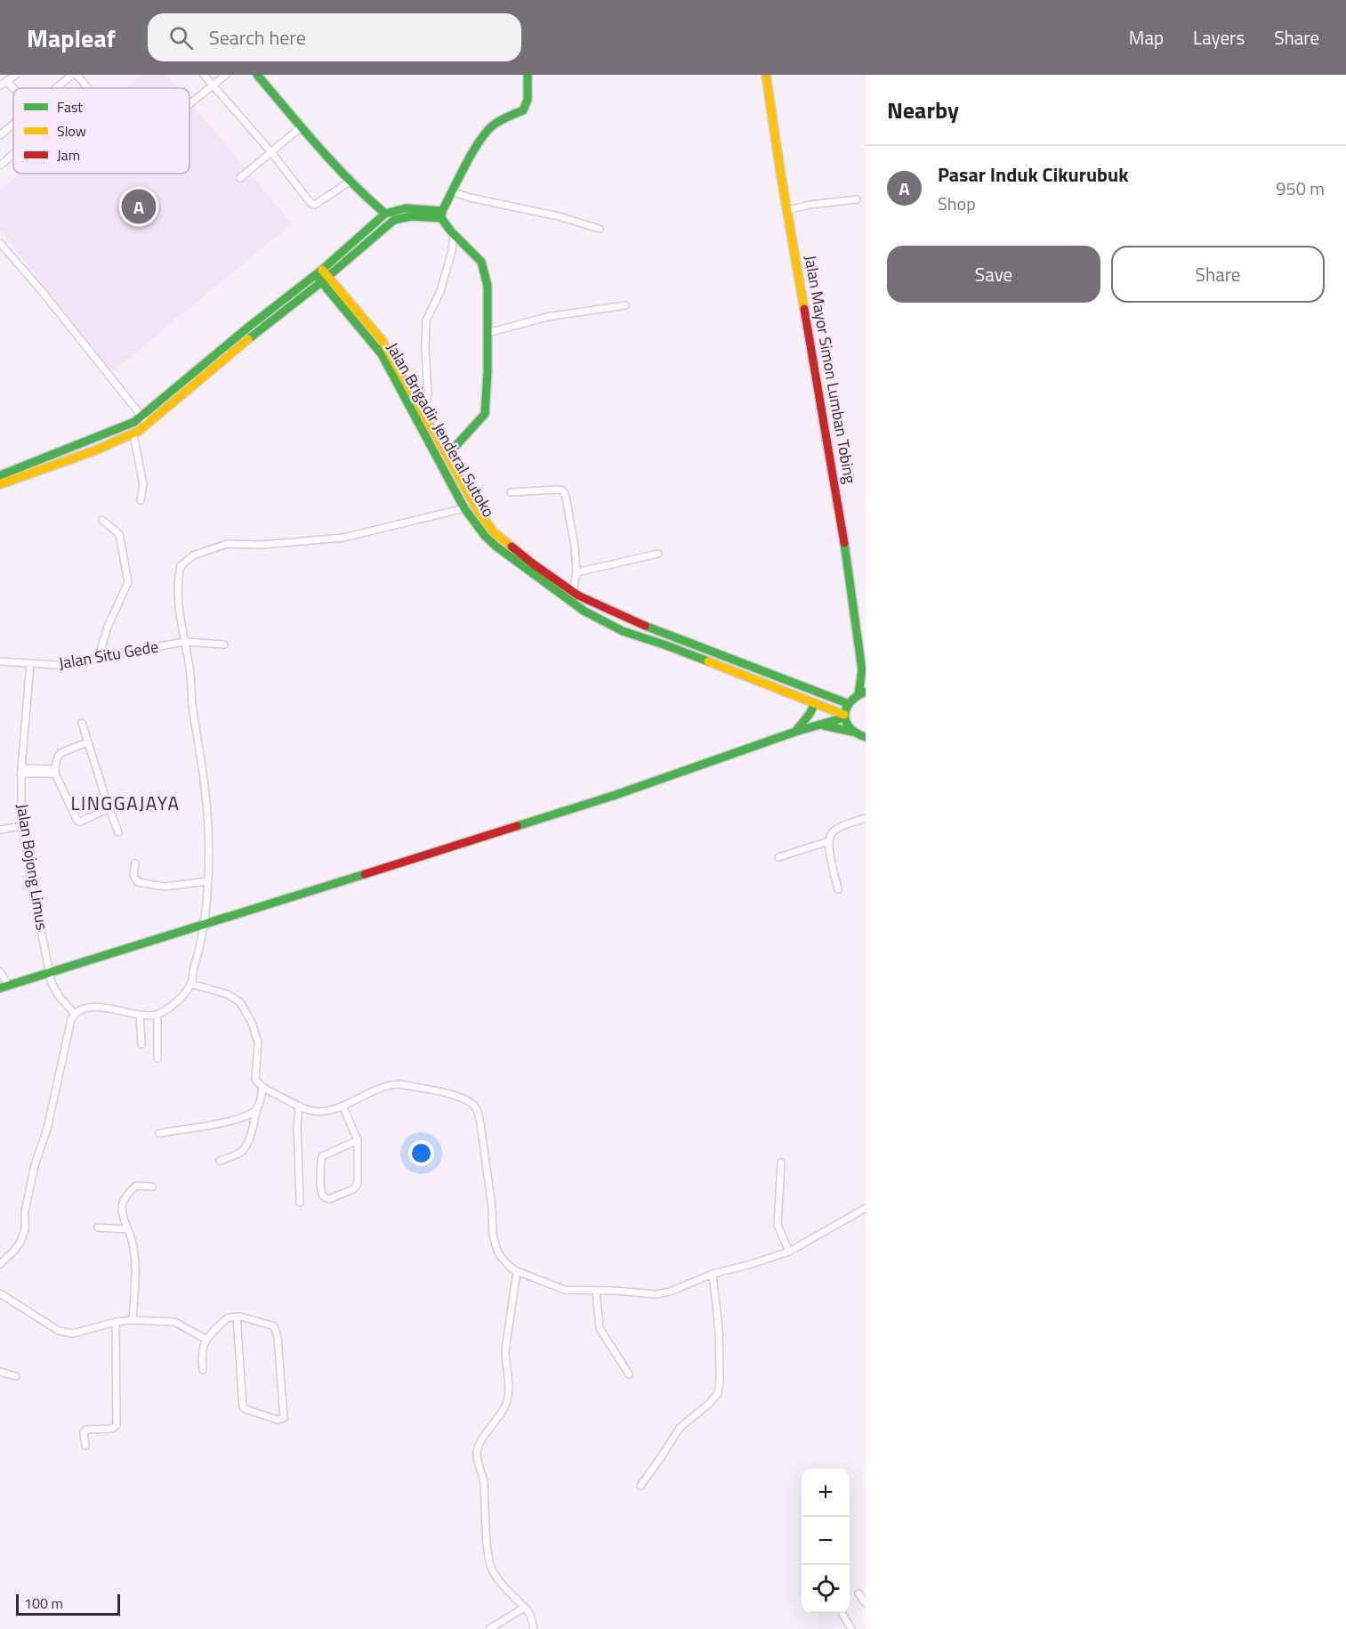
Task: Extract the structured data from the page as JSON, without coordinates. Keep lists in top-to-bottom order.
{
  "streets": {
    "street": [
      "Jalan Mayor Simon Lumban Tobing",
      "Jalan Brigadir Jenderal Sutoko",
      "Jalan Situ Gede",
      "Jalan Bojong Limus"
    ]
  },
  "crossings": [
    ["Jalan Situ Gede", "Jalan Bojong Limus"]
  ],
  "districts": ["LINGGAJAYA"],
  "legend": ["Fast", "Slow", "Jam"],
  "scale_bar": "100 m",
  "page": {
    "header": "Mapleaf",
    "search": "Search here",
    "nav": ["Map", "Layers", "Share"],
    "heading": "Nearby",
    "list": [
      {
        "mark": "A",
        "name": "Pasar Induk Cikurubuk",
        "note": "Shop",
        "value": "950 m"
      }
    ],
    "pins": "A",
    "buttons": ["Save", "Share"],
    "map_buttons": ["+", "−"],
    "scale": "100 m"
  }
}
